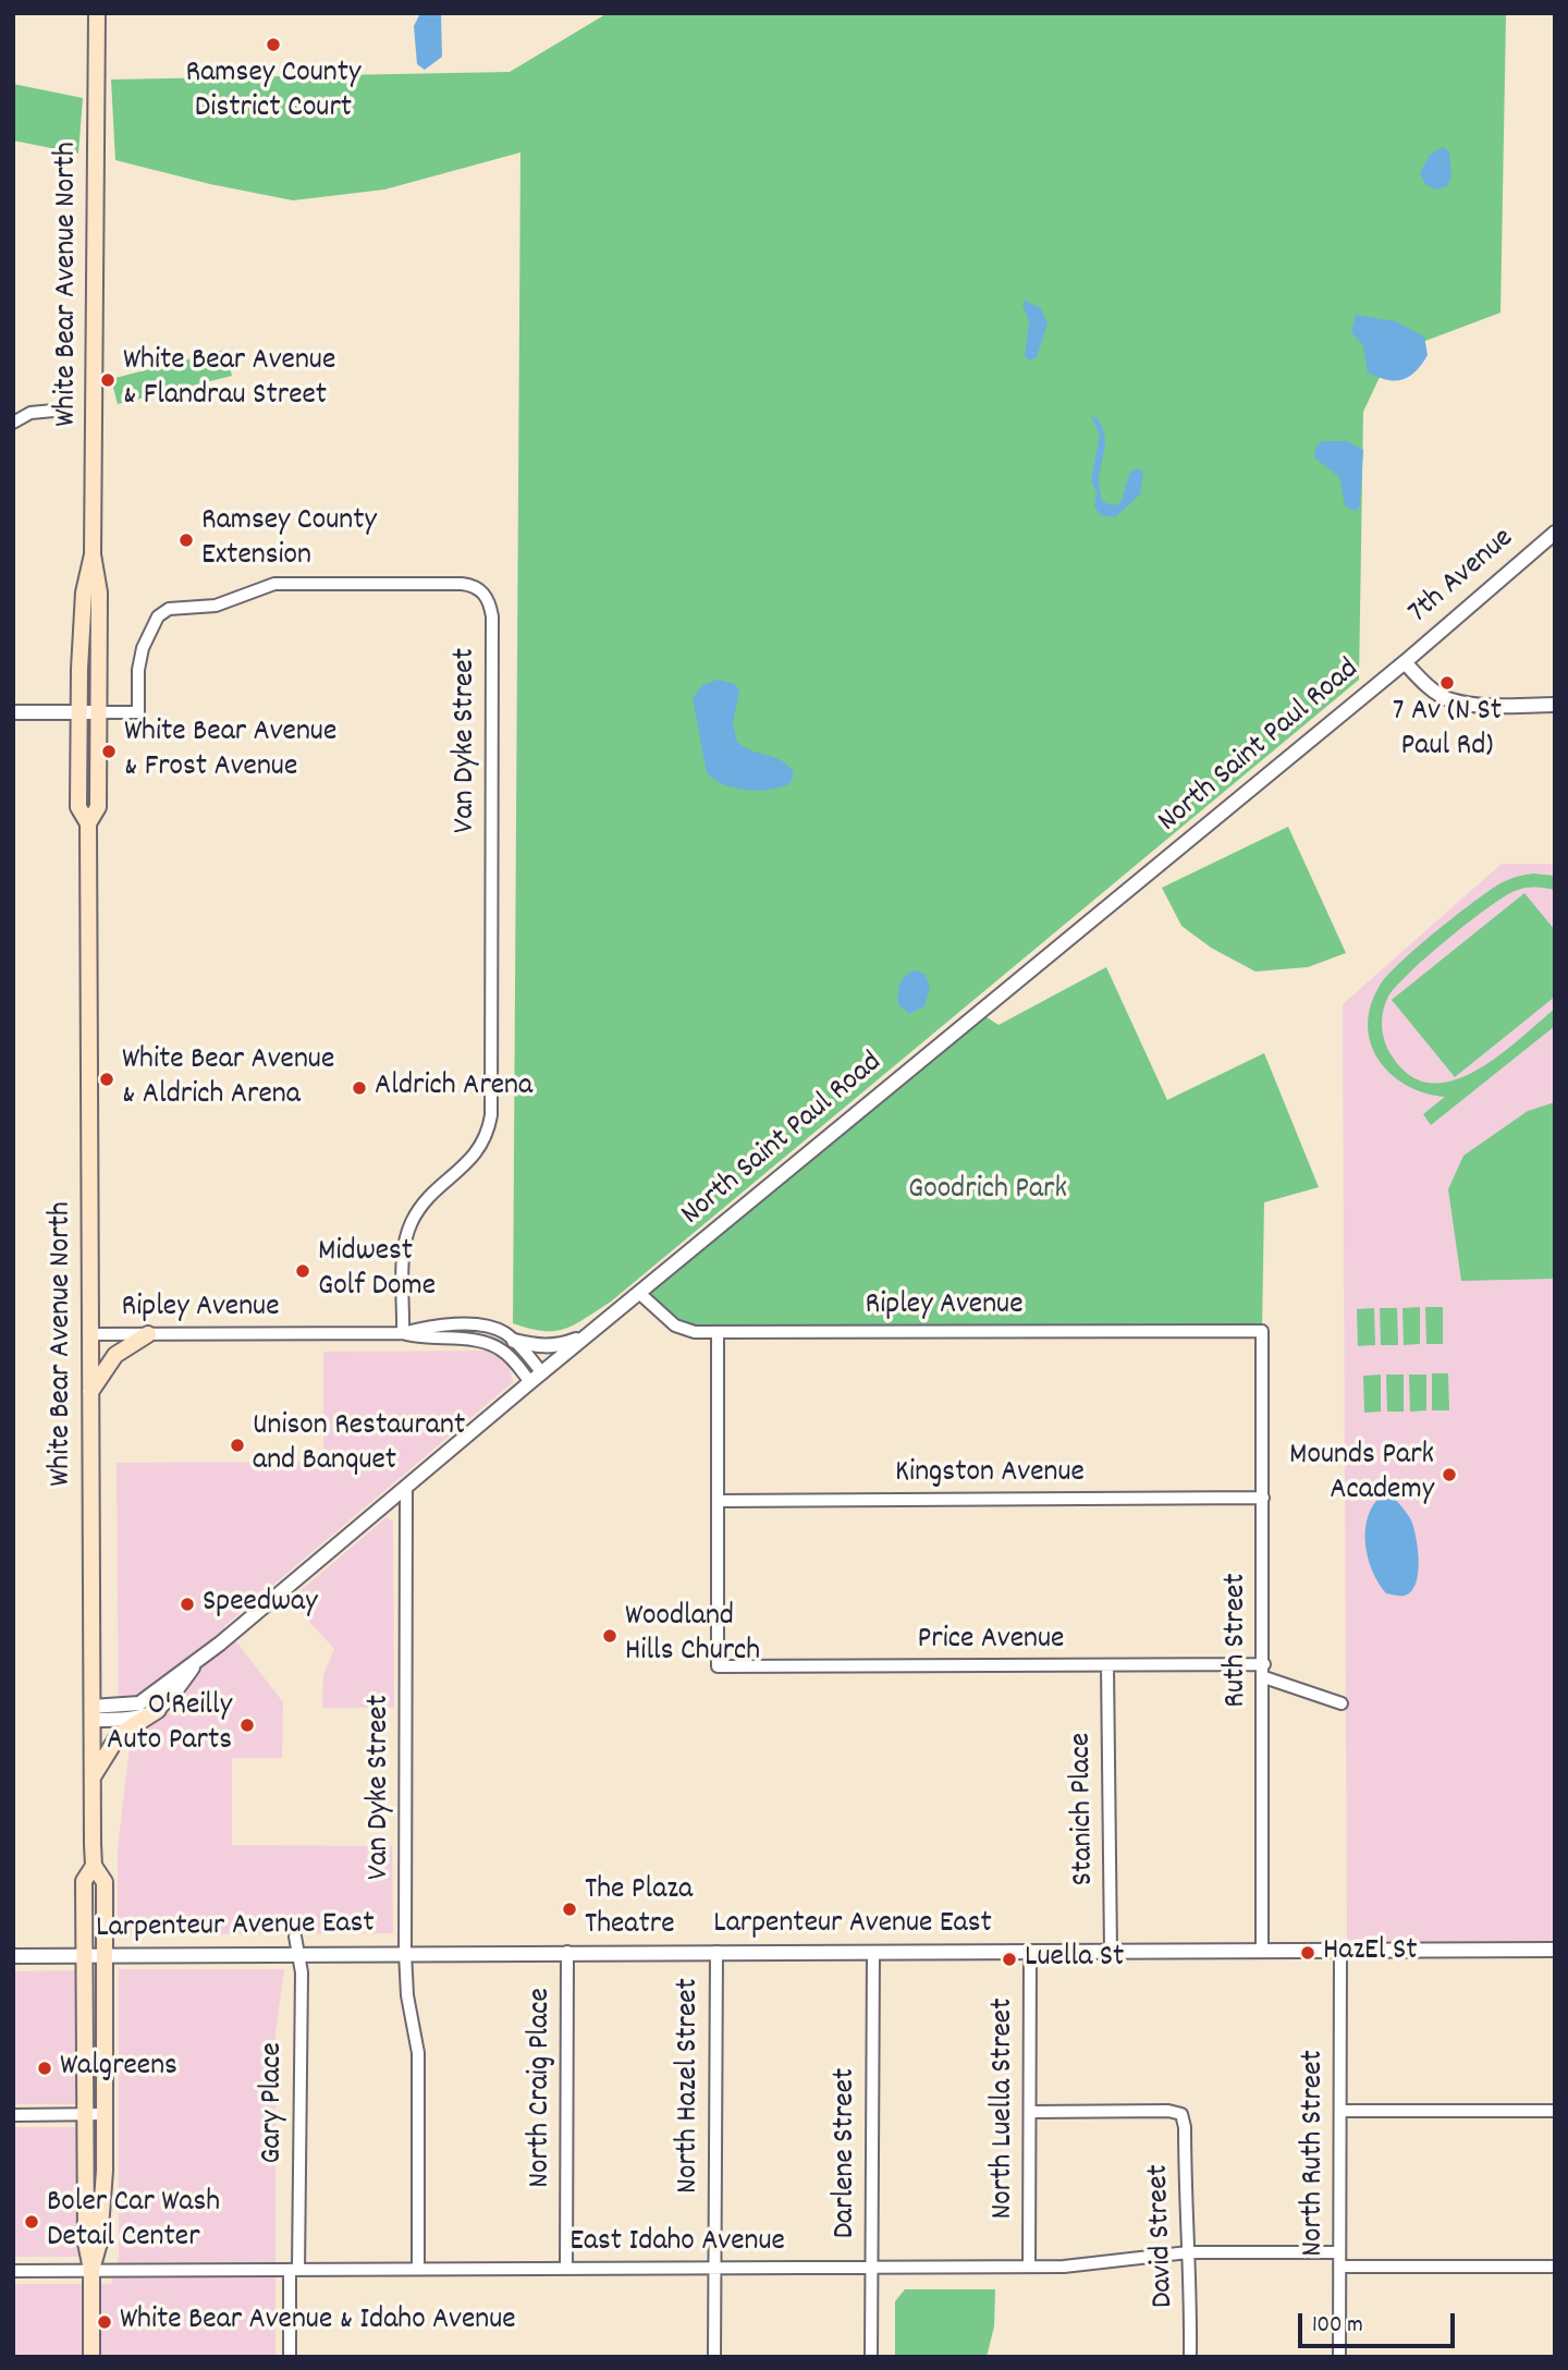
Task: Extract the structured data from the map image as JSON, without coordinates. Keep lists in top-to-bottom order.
{
  "streets": {
    "main road": ["White Bear Avenue North"],
    "street": [
      "7th Avenue",
      "Van Dyke Street",
      "North Saint Paul Road",
      "Ripley Avenue",
      "Kingston Avenue",
      "Ruth Street",
      "Price Avenue",
      "Stanich Place",
      "Larpenteur Avenue East",
      "North Hazel Street",
      "North Craig Place",
      "Gary Place",
      "North Luella Street",
      "Darlene Street",
      "North Ruth Street",
      "David Street",
      "East Idaho Avenue"
    ]
  },
  "crossings": [
    ["White Bear Avenue North", "Van Dyke Street"],
    ["White Bear Avenue North", "North Saint Paul Road"],
    ["White Bear Avenue North", "Ripley Avenue"],
    ["White Bear Avenue North", "Larpenteur Avenue East"],
    ["White Bear Avenue North", "East Idaho Avenue"],
    ["7th Avenue", "North Saint Paul Road"],
    ["Van Dyke Street", "North Saint Paul Road"],
    ["Van Dyke Street", "Ripley Avenue"],
    ["Van Dyke Street", "Larpenteur Avenue East"],
    ["Van Dyke Street", "East Idaho Avenue"],
    ["North Saint Paul Road", "Ripley Avenue"],
    ["Ripley Avenue", "Ruth Street"],
    ["Kingston Avenue", "Ruth Street"],
    ["Kingston Avenue", "Price Avenue"],
    ["Ruth Street", "Price Avenue"],
    ["Ruth Street", "Larpenteur Avenue East"],
    ["Price Avenue", "Stanich Place"],
    ["Stanich Place", "Larpenteur Avenue East"],
    ["Larpenteur Avenue East", "North Hazel Street"],
    ["Larpenteur Avenue East", "North Craig Place"],
    ["Larpenteur Avenue East", "Gary Place"],
    ["Larpenteur Avenue East", "North Luella Street"],
    ["Larpenteur Avenue East", "Darlene Street"],
    ["Larpenteur Avenue East", "North Ruth Street"],
    ["North Hazel Street", "East Idaho Avenue"],
    ["North Craig Place", "East Idaho Avenue"],
    ["Gary Place", "East Idaho Avenue"],
    ["North Luella Street", "David Street"],
    ["North Luella Street", "East Idaho Avenue"],
    ["Darlene Street", "East Idaho Avenue"],
    ["North Ruth Street", "East Idaho Avenue"],
    ["David Street", "East Idaho Avenue"]
  ],
  "parks": ["Goodrich Park"],
  "places": [
    "Ramsey County District Court",
    "White Bear Avenue & Flandrau Street",
    "Ramsey County Extension",
    "7 Av (N St Paul Rd)",
    "White Bear Avenue & Frost Avenue",
    "White Bear Avenue & Aldrich Arena",
    "Aldrich Arena",
    "Midwest Golf Dome",
    "Unison Restaurant and Banquet",
    "Mounds Park Academy",
    "Speedway",
    "Woodland Hills Church",
    "O'Reilly Auto Parts",
    "The Plaza Theatre",
    "HazEl St",
    "Luella St",
    "Walgreens",
    "Boler Car Wash Detail Center",
    "White Bear Avenue & Idaho Avenue"
  ],
  "scale_bar": "100 m"
}
